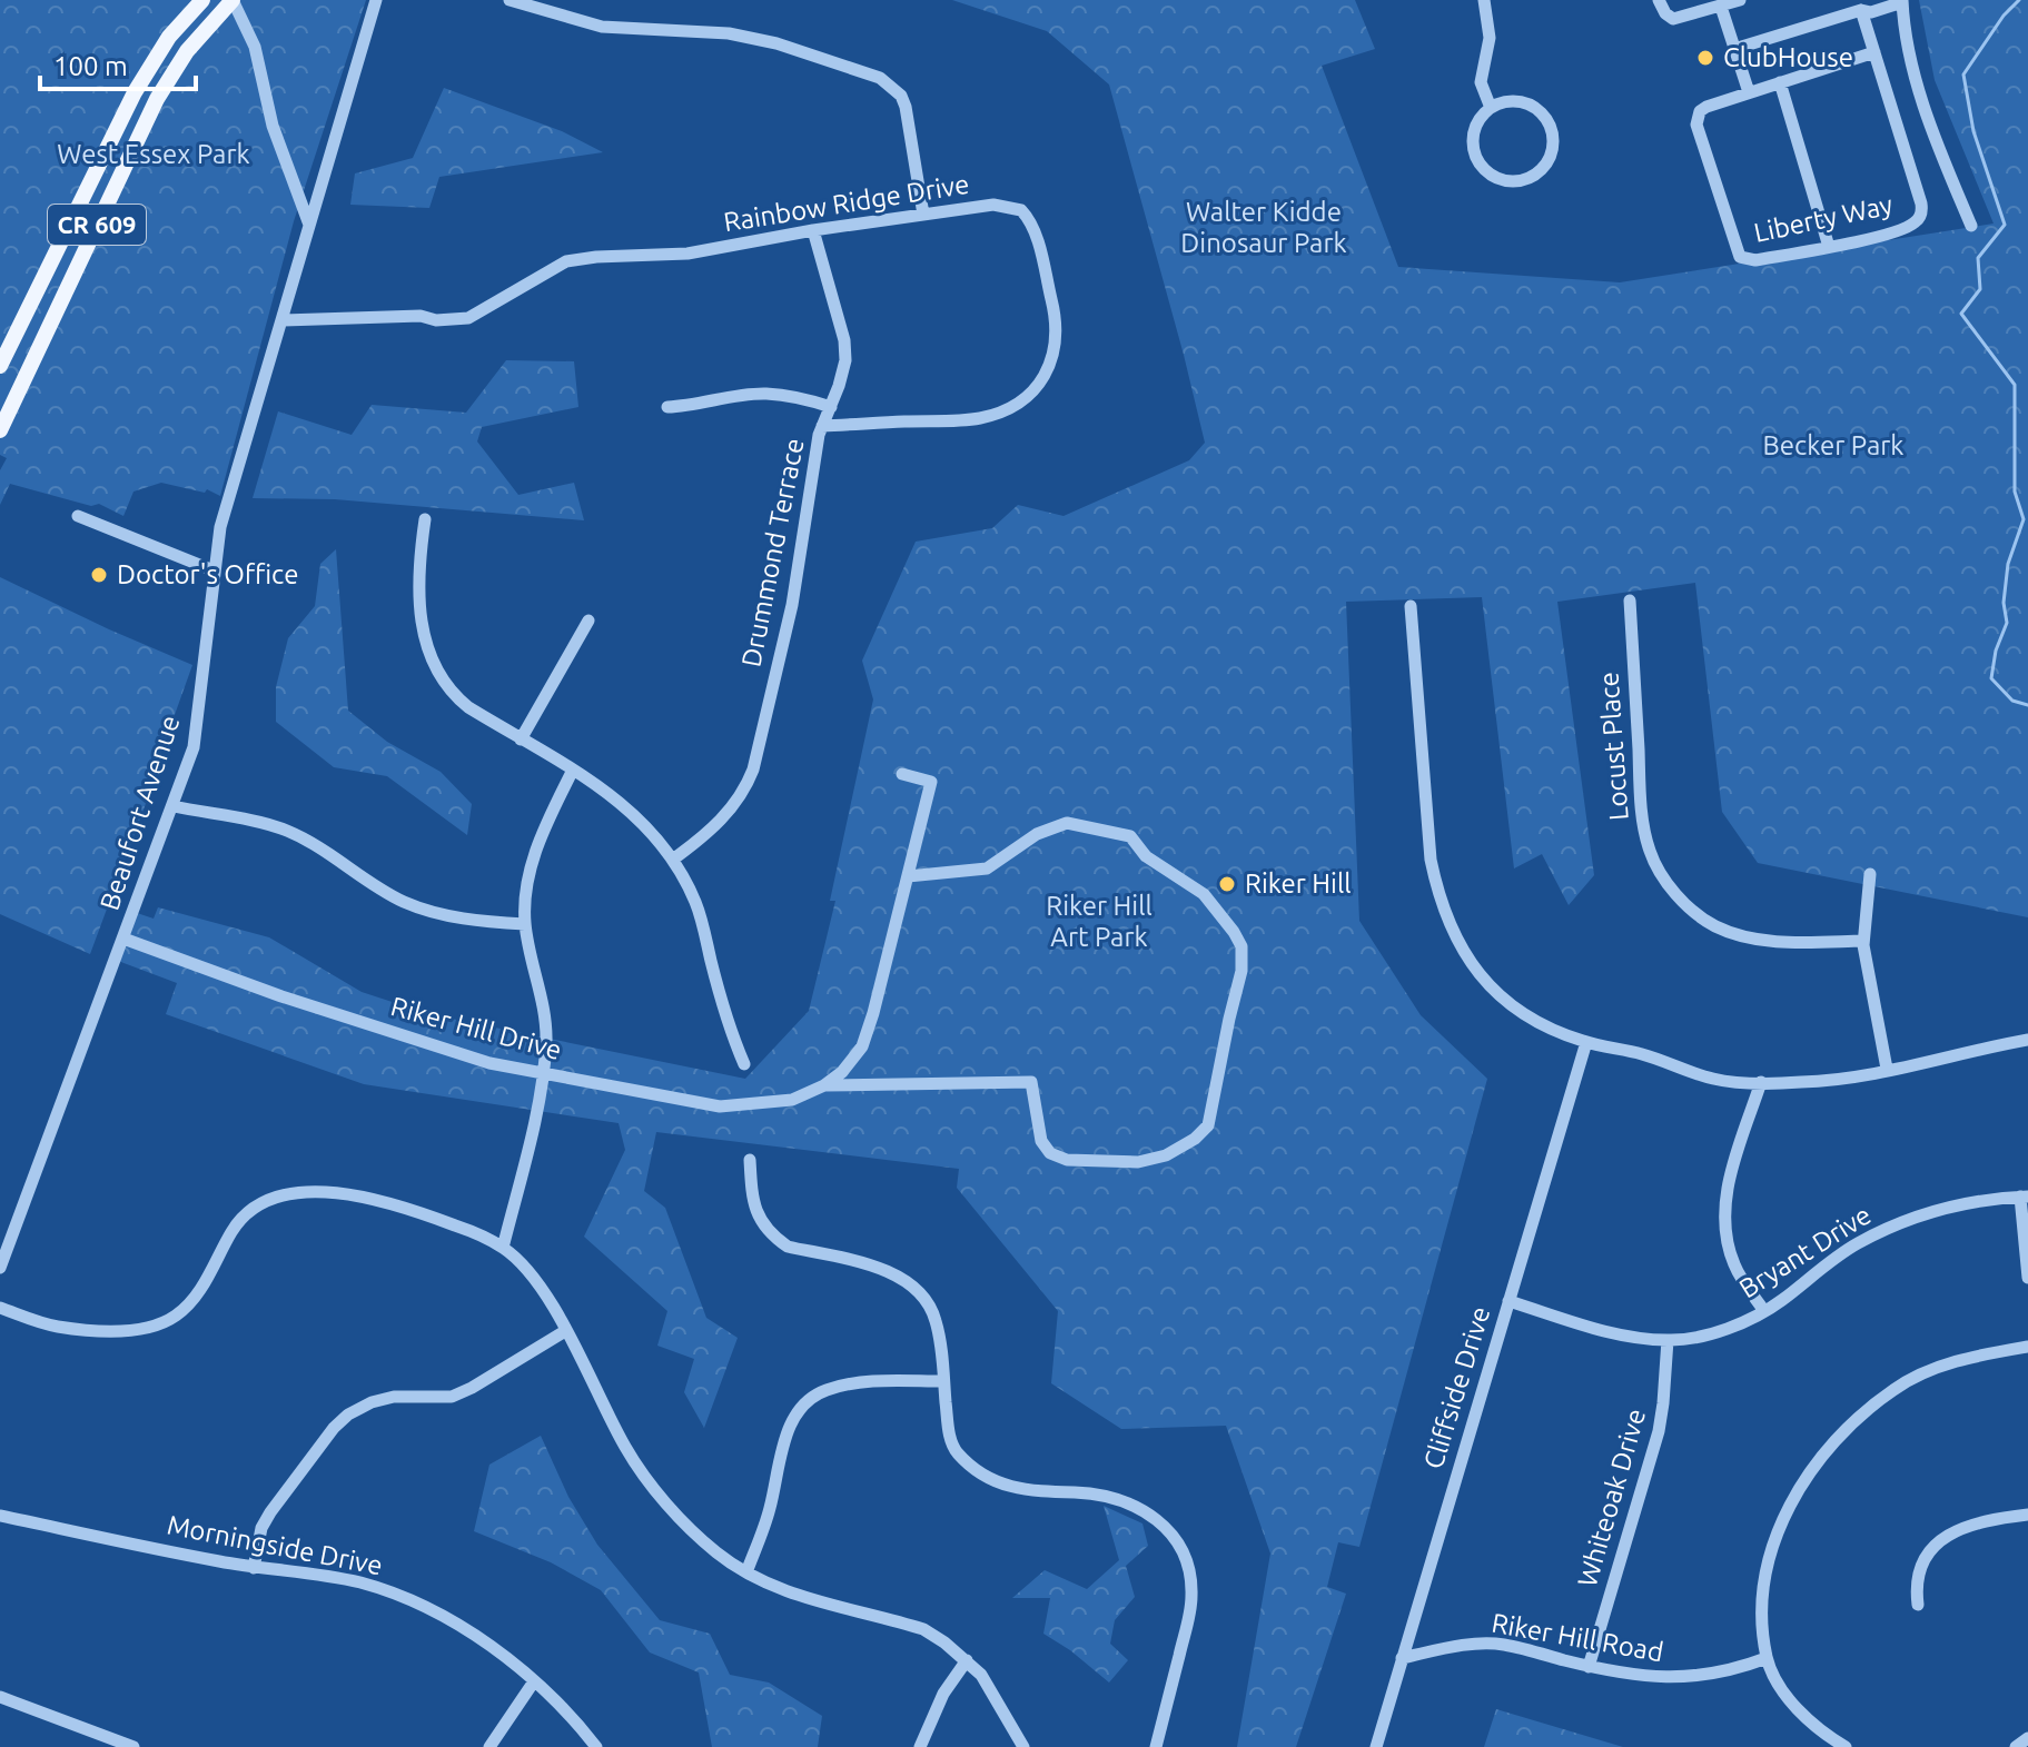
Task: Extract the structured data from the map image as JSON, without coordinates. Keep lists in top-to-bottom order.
{
  "streets": {
    "main road": ["CR 609"],
    "street": [
      "Rainbow Ridge Drive",
      "Liberty Way",
      "Drummond Terrace",
      "Locust Place",
      "Beaufort Avenue",
      "Riker Hill Drive",
      "Bryant Drive",
      "Cliffside Drive",
      "Whiteoak Drive",
      "Morningside Drive",
      "Riker Hill Road"
    ]
  },
  "crossings": [
    ["Rainbow Ridge Drive", "Drummond Terrace"],
    ["Rainbow Ridge Drive", "Beaufort Avenue"],
    ["Beaufort Avenue", "Riker Hill Drive"],
    ["Bryant Drive", "Cliffside Drive"],
    ["Bryant Drive", "Whiteoak Drive"],
    ["Cliffside Drive", "Riker Hill Road"],
    ["Whiteoak Drive", "Riker Hill Road"]
  ],
  "parks": [
    "West Essex Park",
    "Walter Kidde Dinosaur Park",
    "Becker Park",
    "Riker Hill Art Park"
  ],
  "places": ["ClubHouse", "Doctor's Office", "Riker Hill"],
  "scale_bar": "100 m"
}
